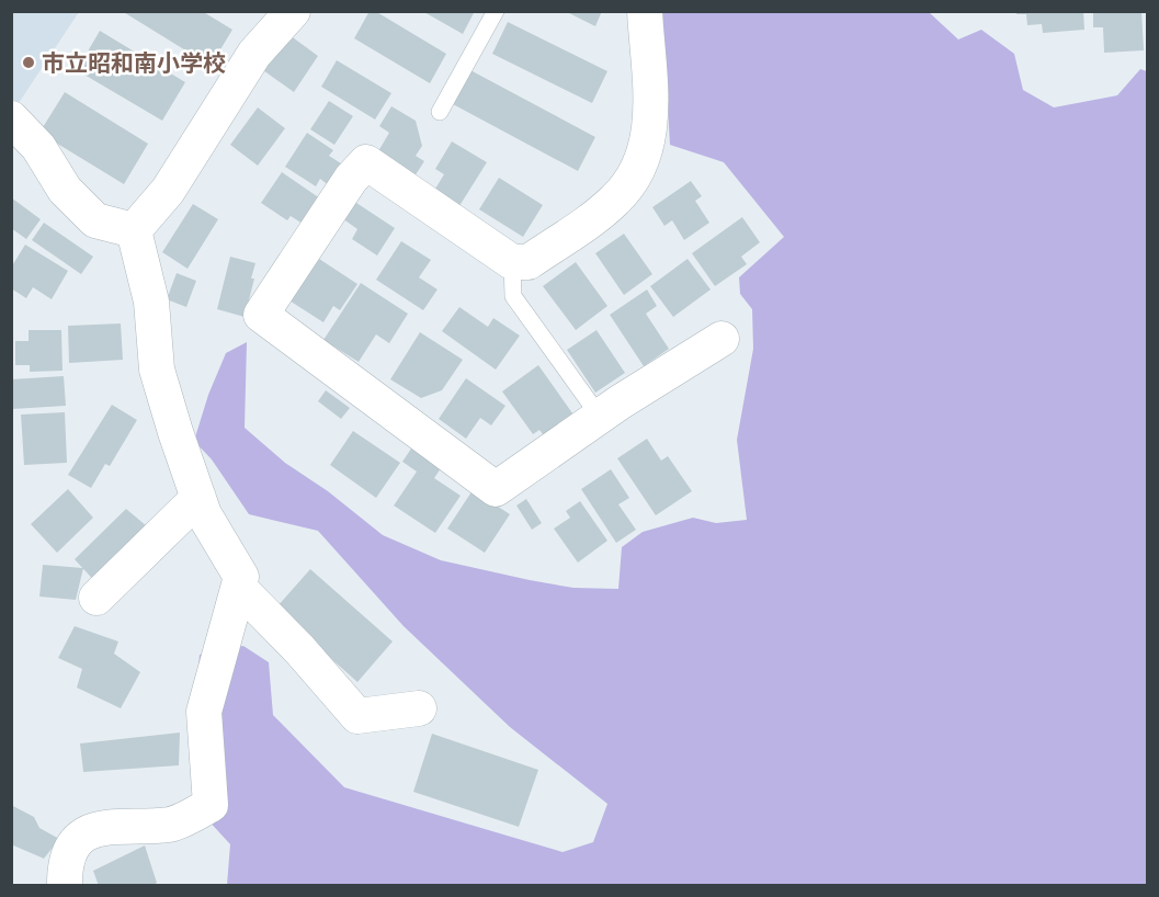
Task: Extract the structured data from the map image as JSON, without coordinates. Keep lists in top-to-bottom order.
{
  "places": ["市立昭和南小学校"]
}
